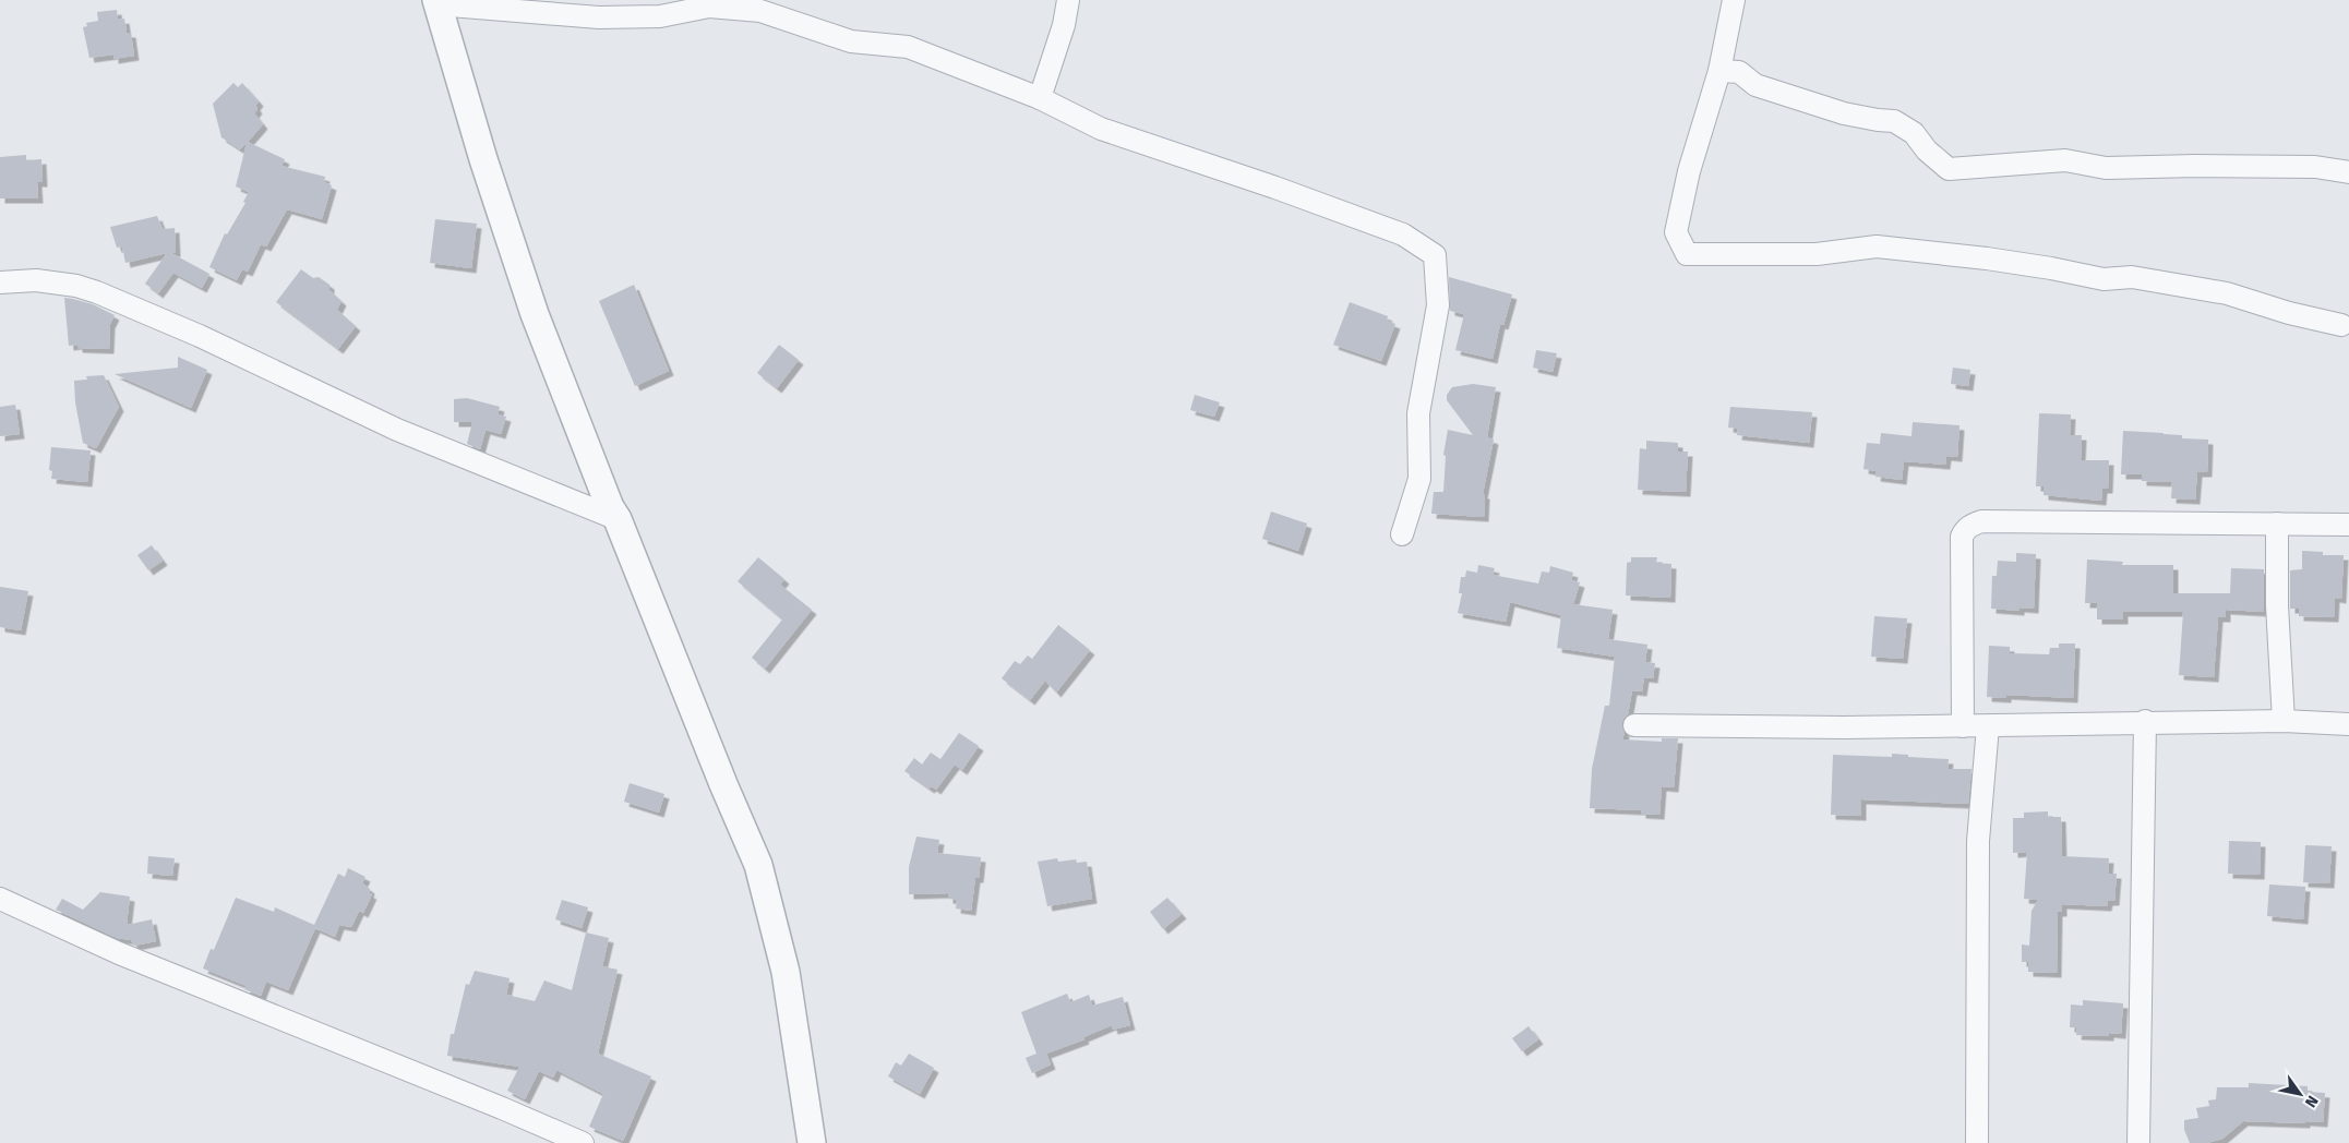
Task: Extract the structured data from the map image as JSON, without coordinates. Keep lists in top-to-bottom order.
{
  "north": "bottom right"
}
